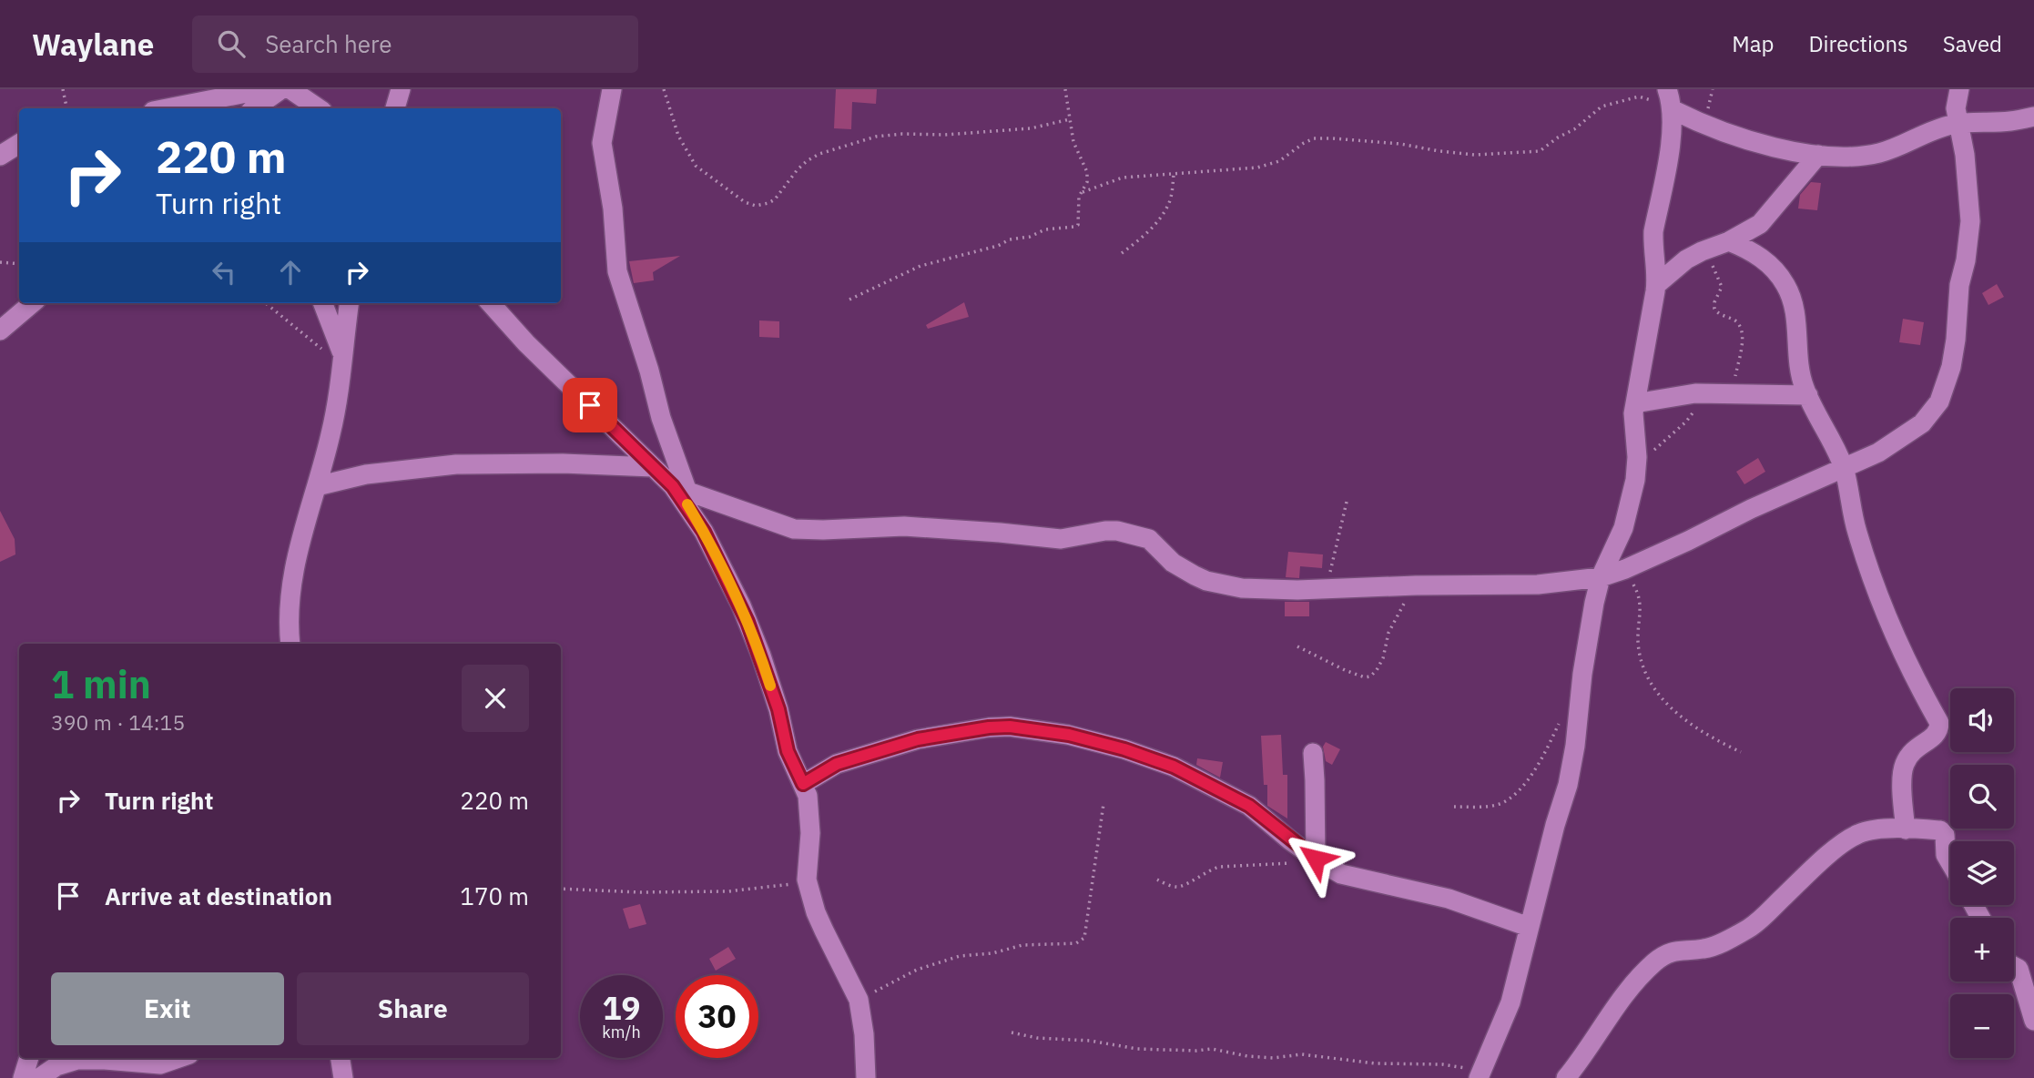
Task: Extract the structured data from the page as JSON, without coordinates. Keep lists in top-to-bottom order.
{
  "page": {
    "header": "Waylane",
    "search": "Search here",
    "nav": ["Map", "Directions", "Saved"],
    "turn": ["220 m", "Turn right"],
    "heading": ["1 min", "390 m · 14:15"],
    "map_buttons": ["+", "−"],
    "list": [
      {
        "name": "Turn right",
        "value": "220 m"
      },
      {
        "name": "Arrive at destination",
        "value": "170 m"
      }
    ],
    "buttons": ["Exit", "Share"],
    "speed": "19 km/h",
    "limit": "30"
  }
}
